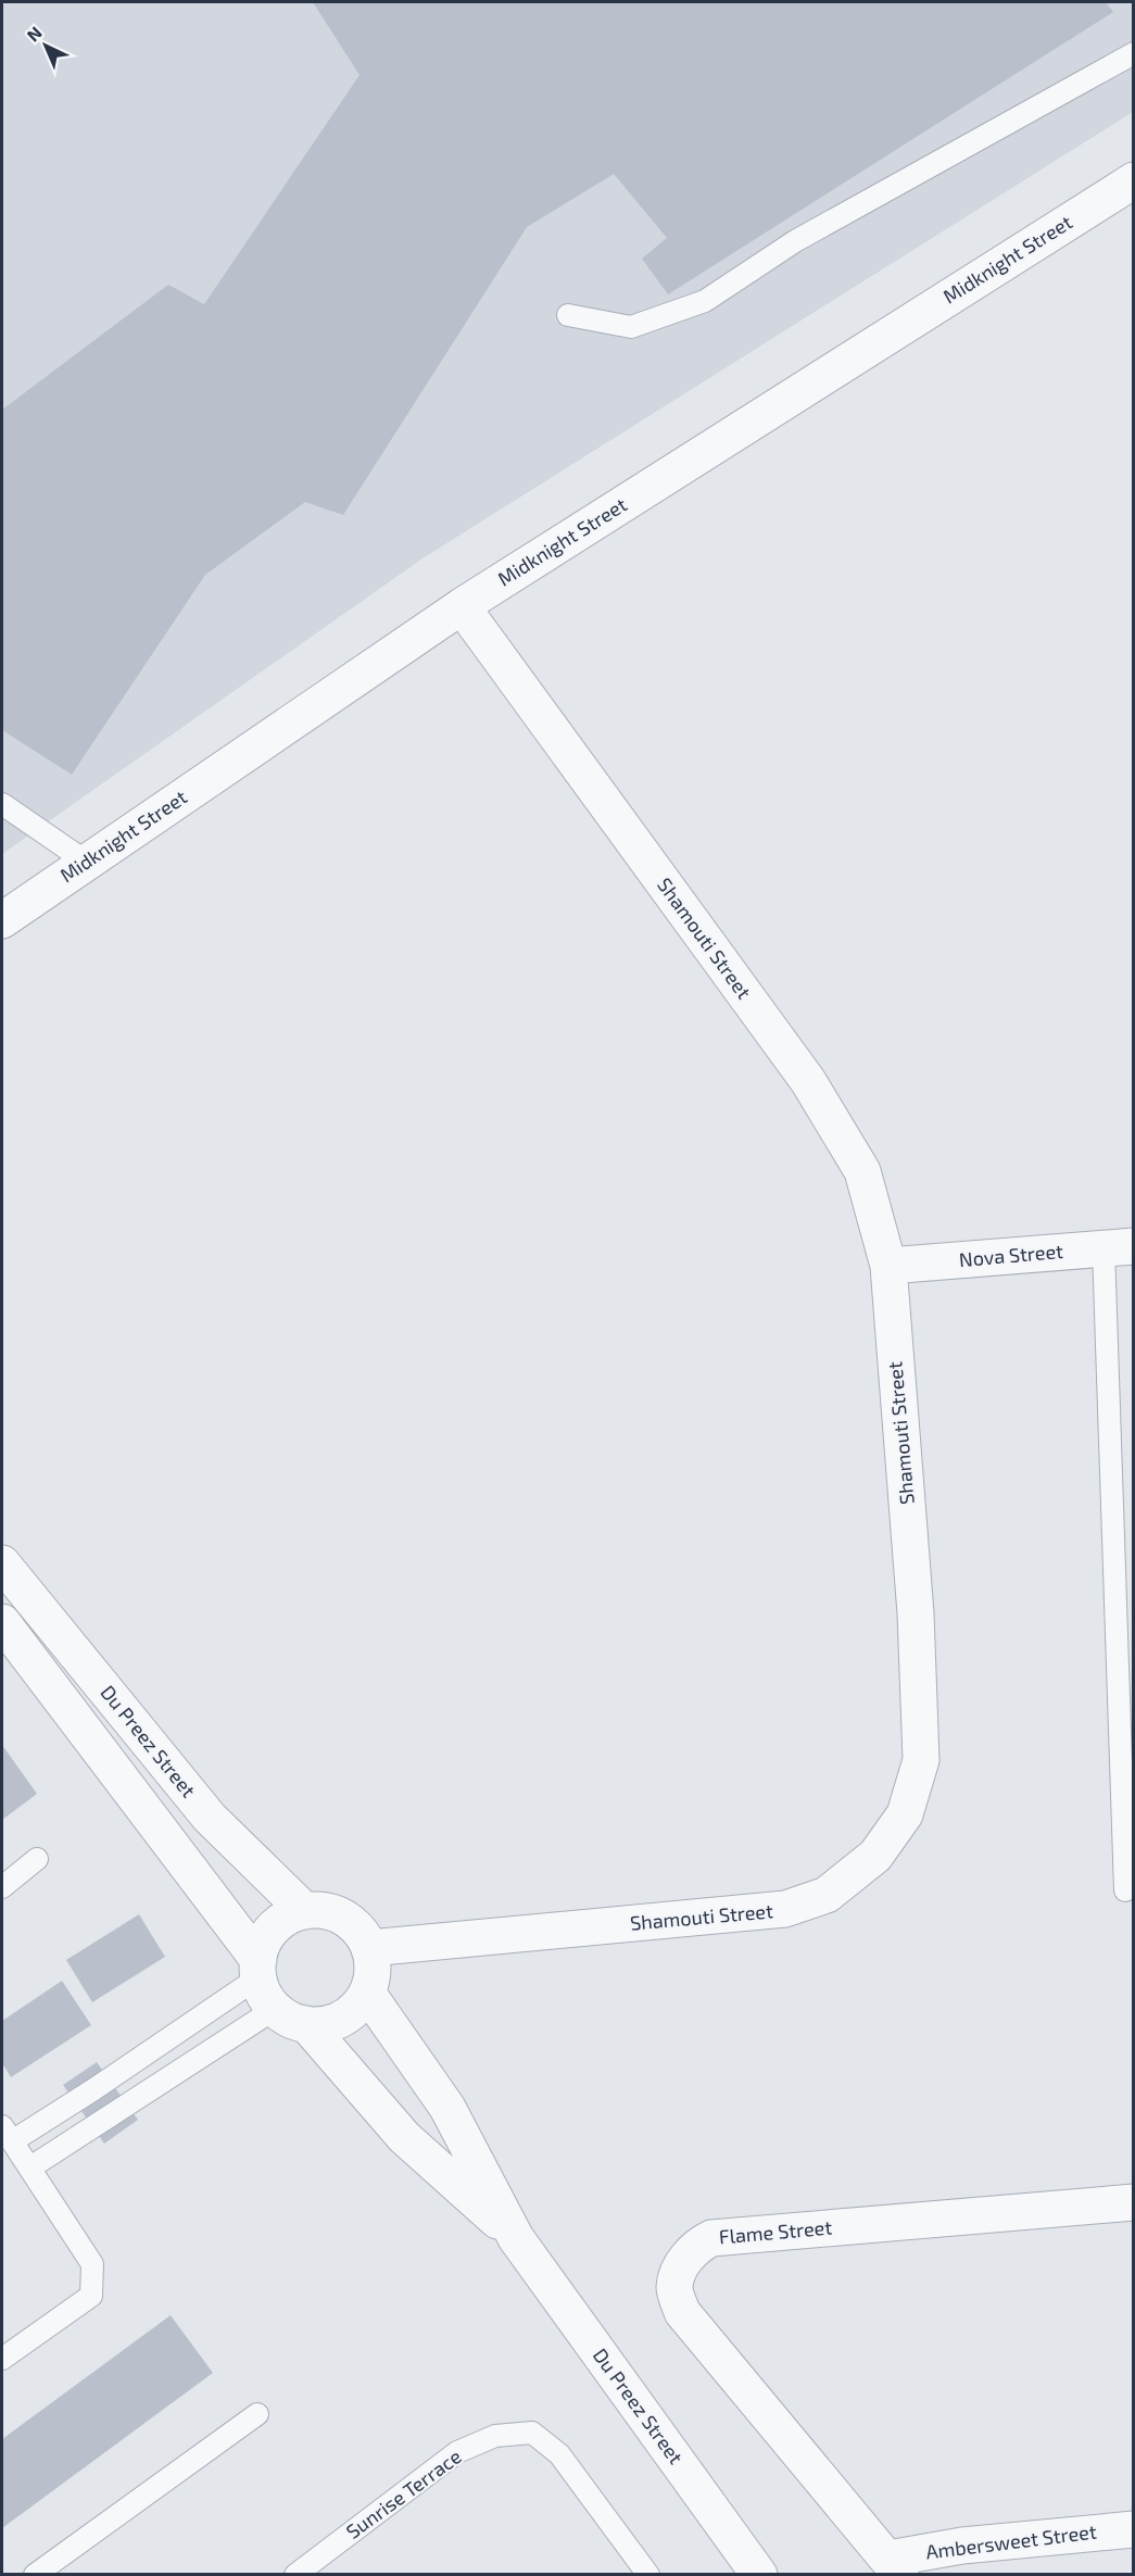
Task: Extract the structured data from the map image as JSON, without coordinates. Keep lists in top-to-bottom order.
{
  "streets": {
    "street": [
      "Midknight Street",
      "Shamouti Street",
      "Nova Street",
      "Du Preez Street",
      "Flame Street",
      "Ambersweet Street"
    ],
    "lane": ["Sunrise Terrace"]
  },
  "crossings": [
    ["Midknight Street", "Shamouti Street"],
    ["Shamouti Street", "Nova Street"],
    ["Shamouti Street", "Du Preez Street"],
    ["Flame Street", "Ambersweet Street"]
  ],
  "north": "top left"
}
